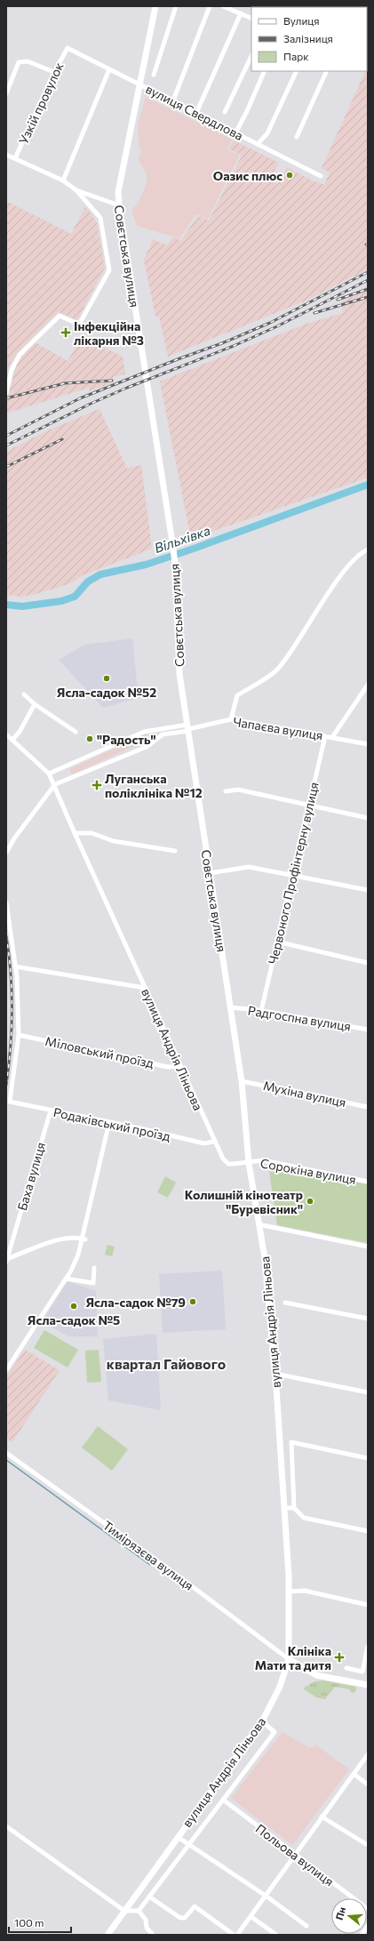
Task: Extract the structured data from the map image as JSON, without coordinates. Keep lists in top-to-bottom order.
{
  "streets": {
    "main road": ["Совєтська вулиця", "вулиця Андрія Ліньова"],
    "street": [
      "Узкій провулок",
      "вулиця Свердлова",
      "Чапаєва вулиця",
      "Червоного Профінтерну вулиця",
      "Радгоспна вулиця",
      "Міловський проїзд",
      "Мухіна вулиця",
      "Родаківський проїзд",
      "Сорокіна вулиця",
      "Баха вулиця",
      "Тимірязєва вулиця",
      "Польова вулиця"
    ]
  },
  "crossings": [
    ["Узкій провулок", "вулиця Свердлова"],
    ["вулиця Свердлова", "Совєтська вулиця"],
    ["Совєтська вулиця", "Чапаєва вулиця"],
    ["Совєтська вулиця", "Радгоспна вулиця"],
    ["Совєтська вулиця", "вулиця Андрія Ліньова"],
    ["Совєтська вулиця", "Мухіна вулиця"],
    ["Совєтська вулиця", "Сорокіна вулиця"],
    ["Чапаєва вулиця", "Червоного Профінтерну вулиця"],
    ["Чапаєва вулиця", "вулиця Андрія Ліньова"],
    ["Червоного Профінтерну вулиця", "Радгоспна вулиця"],
    ["вулиця Андрія Ліньова", "Міловський проїзд"],
    ["вулиця Андрія Ліньова", "Родаківський проїзд"],
    ["вулиця Андрія Ліньова", "Сорокіна вулиця"],
    ["вулиця Андрія Ліньова", "Тимірязєва вулиця"],
    ["Міловський проїзд", "Родаківський проїзд"],
    ["Родаківський проїзд", "Баха вулиця"]
  ],
  "districts": ["квартал Гайового"],
  "water": ["Вільхівка"],
  "places": {
    "other": [
      "Оазис плюс",
      "Ясла-садок №52",
      "\"Радость\"",
      "Колишній кінотеатр \"Буревісник\"",
      "Ясла-садок №79",
      "Ясла-садок №5"
    ],
    "health": ["Інфекційна лікарня №3", "Луганська поліклініка №12", "Клініка Мати та дитя"]
  },
  "legend": ["Вулиця", "Залізниця", "Парк"],
  "scale_bar": "100 m",
  "north": "left"
}
